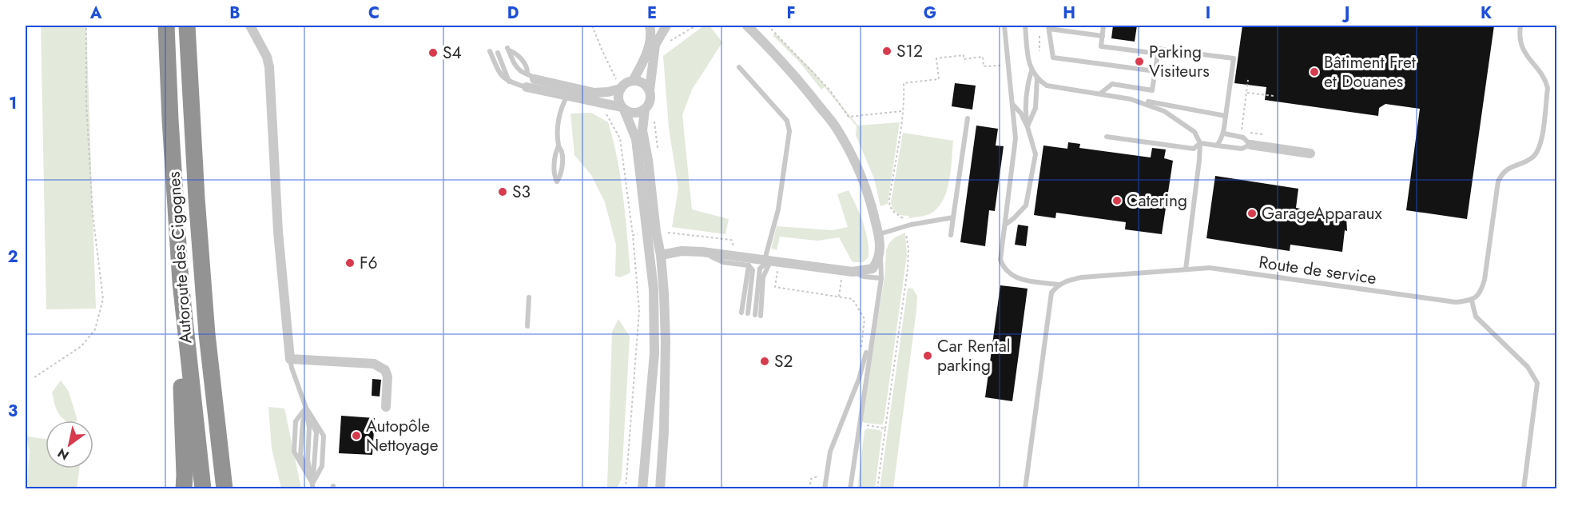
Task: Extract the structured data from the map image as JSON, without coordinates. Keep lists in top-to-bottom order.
{
  "streets": {
    "highway": ["Autoroute des Cigognes"],
    "lane": ["Route de service"]
  },
  "places": [
    "S12",
    "S4",
    "Parking Visiteurs",
    "Bâtiment Fret et Douanes",
    "S3",
    "Catering",
    "GarageApparaux",
    "F6",
    "Car Rental parking",
    "S2",
    "Autopôle Nettoyage"
  ],
  "north": "bottom left",
  "grid": {
    "columns": [
      "A",
      "B",
      "C",
      "D",
      "E",
      "F",
      "G",
      "H",
      "I",
      "J",
      "K"
    ],
    "rows": ["1", "2", "3"]
  }
}
